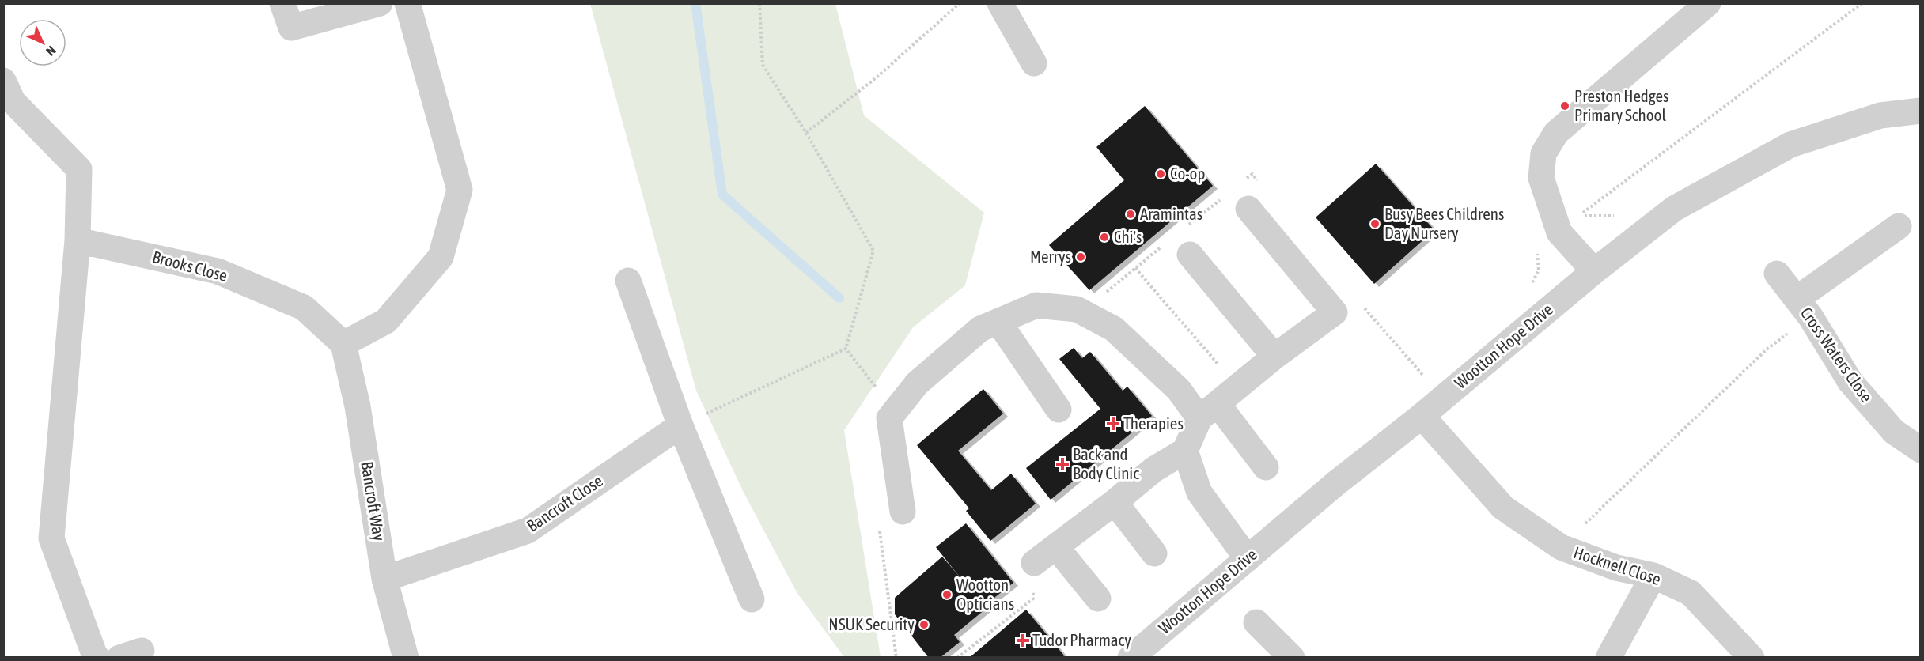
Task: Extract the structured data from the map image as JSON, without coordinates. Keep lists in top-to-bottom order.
{
  "streets": {
    "street": [
      "Brooks Close",
      "Wootton Hope Drive",
      "Cross Waters Close",
      "Bancroft Way",
      "Bancroft Close",
      "Hocknell Close"
    ]
  },
  "crossings": [
    ["Brooks Close", "Bancroft Way"],
    ["Wootton Hope Drive", "Hocknell Close"],
    ["Bancroft Way", "Bancroft Close"]
  ],
  "places": {
    "other": [
      "Preston Hedges Primary School",
      "Co-op",
      "Aramintas",
      "Busy Bees Childrens Day Nursery",
      "Chi's",
      "Merrys",
      "Wootton Opticians",
      "NSUK Security"
    ],
    "health": ["Therapies", "Back and Body Clinic", "Tudor Pharmacy"]
  },
  "north": "bottom right"
}
